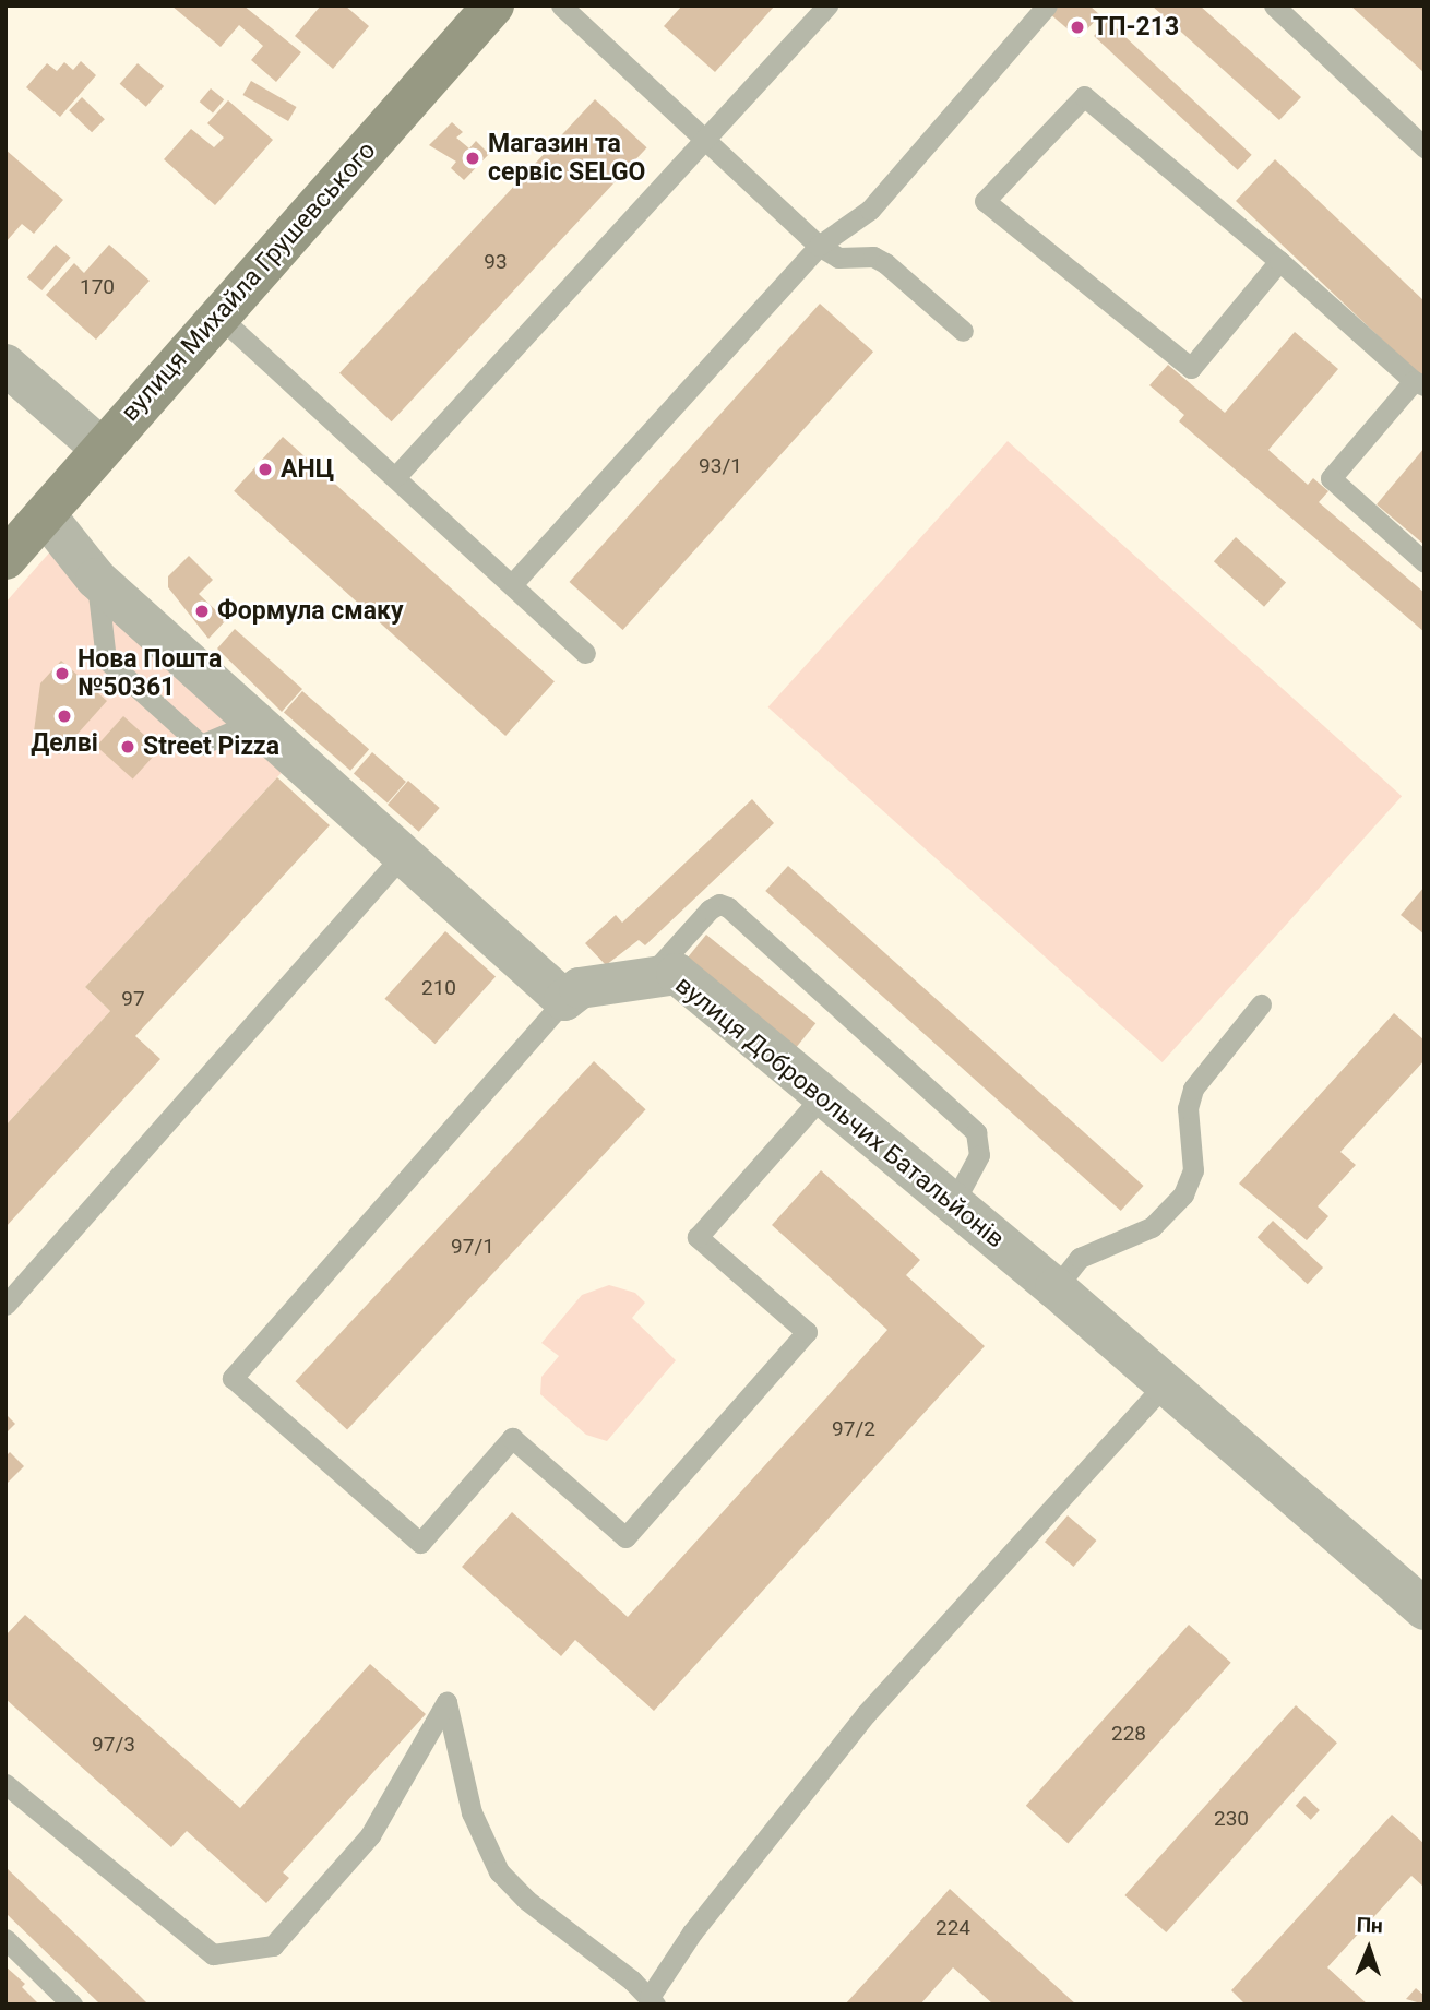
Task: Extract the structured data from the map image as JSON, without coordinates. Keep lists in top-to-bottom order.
{
  "streets": {
    "main road": ["вулиця Михайла Грушевського"],
    "street": ["вулиця Добровольчих Батальйонів"]
  },
  "places": [
    "ТП-213",
    "Магазин та сервіс SELGO",
    "АНЦ",
    "Формула смаку",
    "Нова Пошта №50361",
    "Делві",
    "Street Pizza"
  ],
  "house_numbers": [
    "93",
    "170",
    "93/1",
    "210",
    "97",
    "97/1",
    "97/2",
    "228",
    "97/3",
    "230",
    "224"
  ],
  "north": "top"
}
